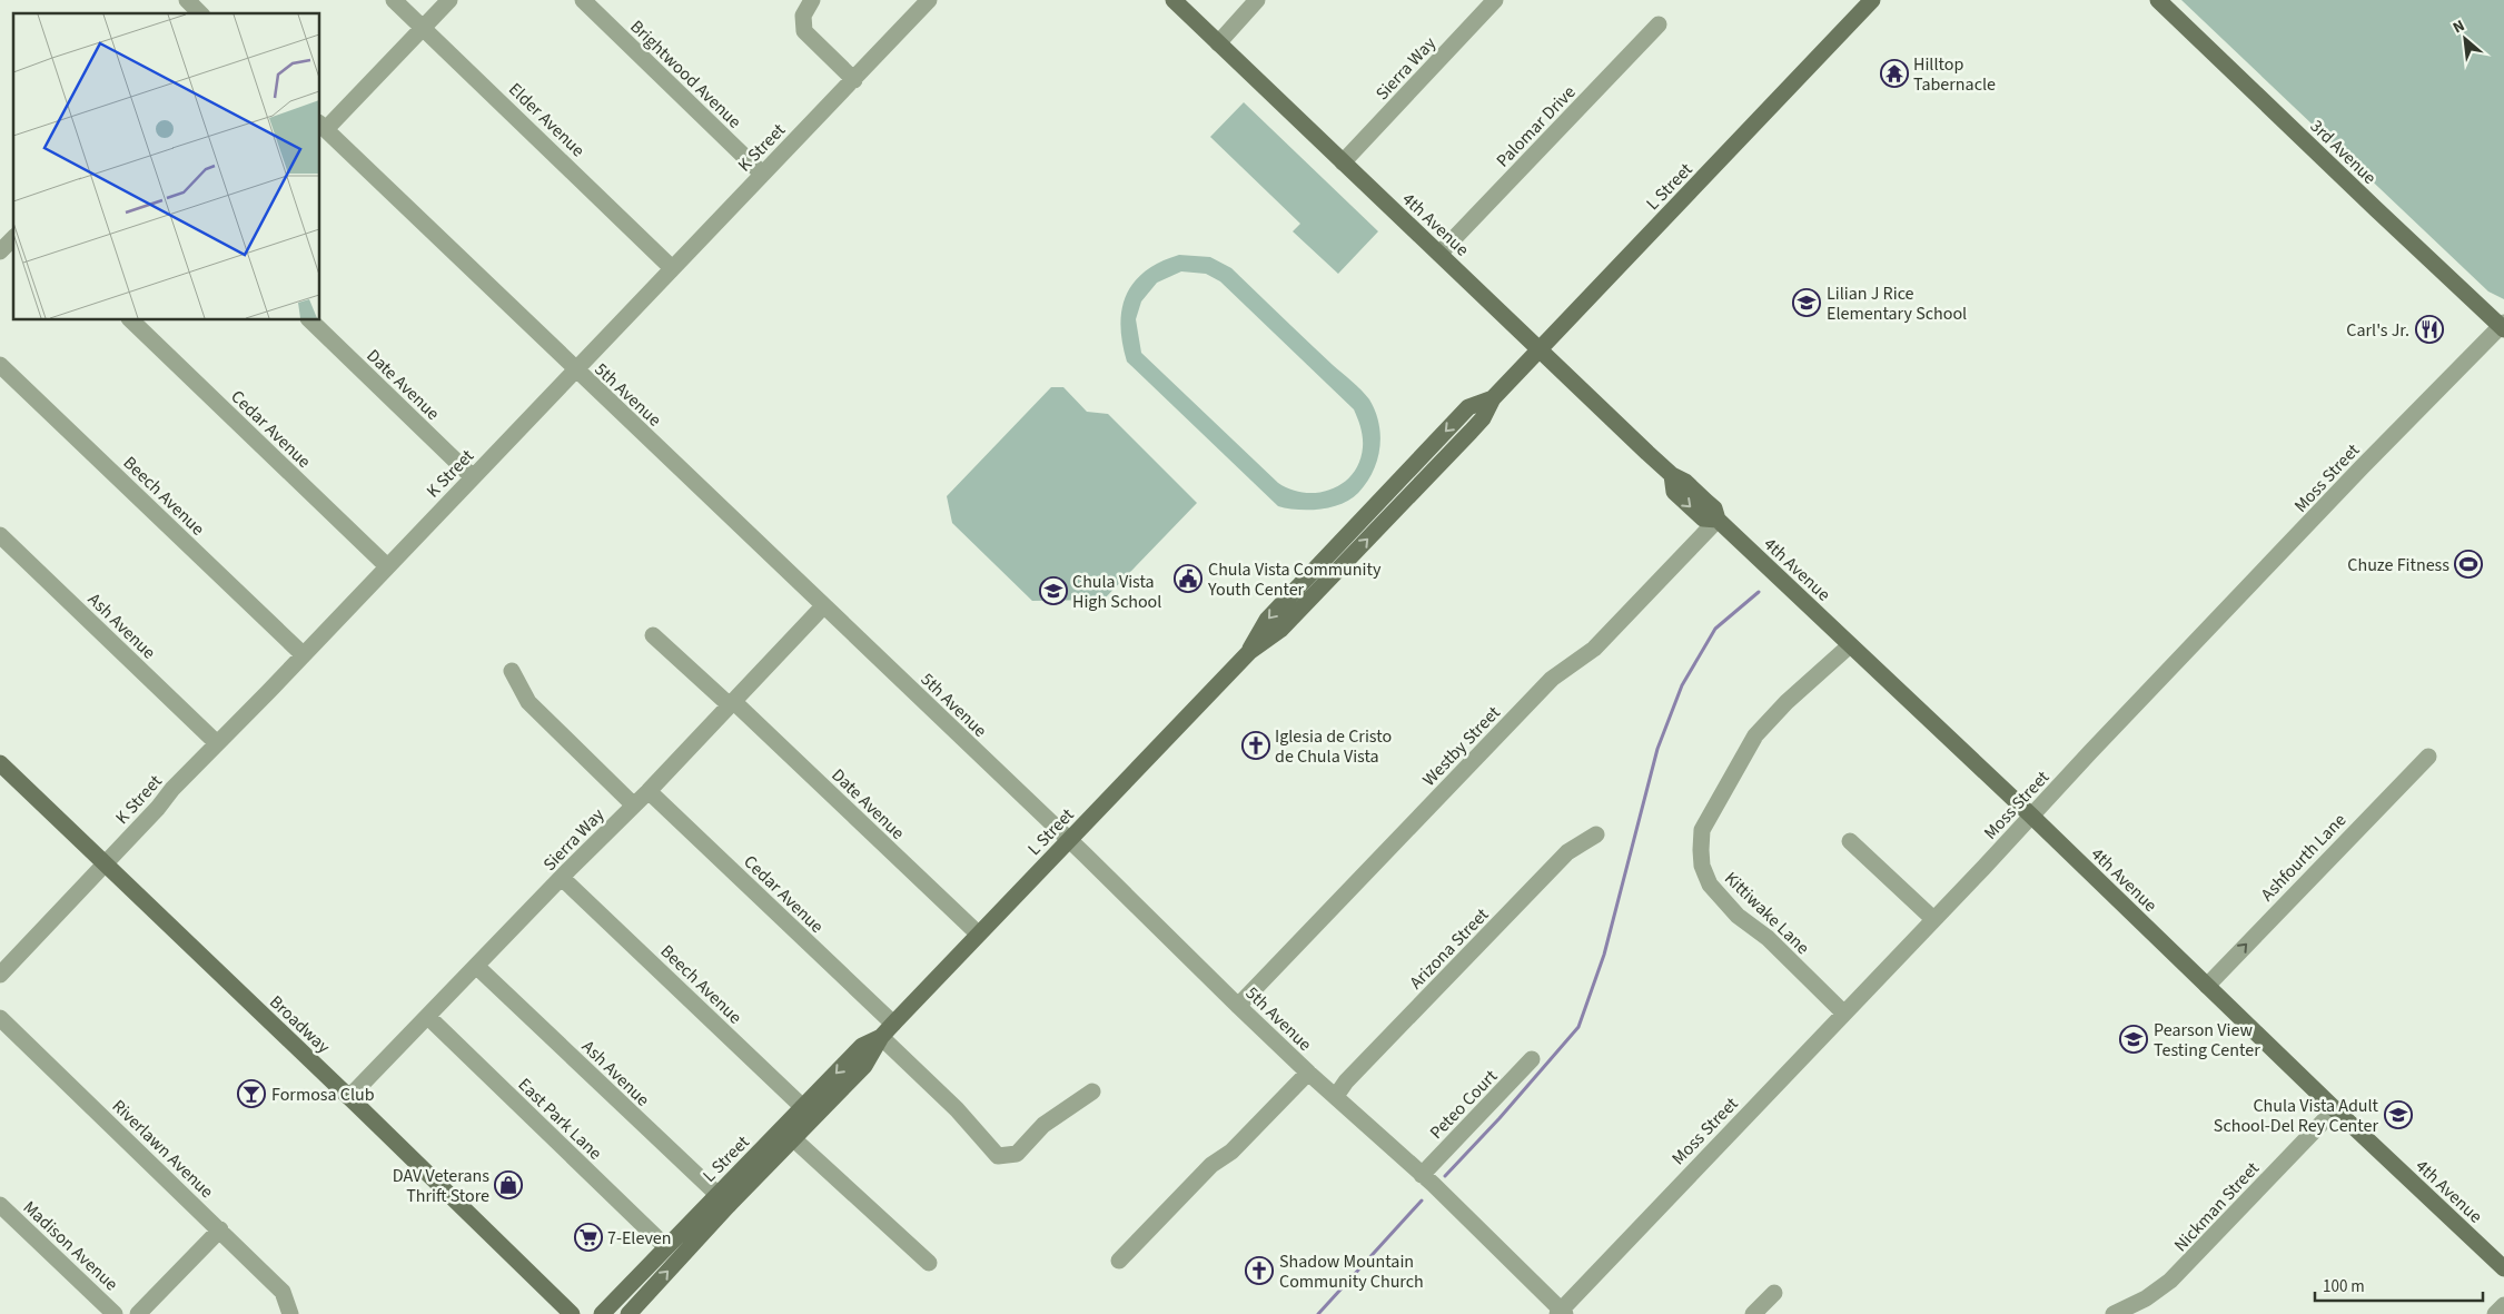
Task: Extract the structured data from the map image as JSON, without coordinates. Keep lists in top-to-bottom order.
{
  "streets": {
    "main road": [
      "3rd Avenue",
      "L Street",
      "4th Avenue",
      "Broadway"
    ],
    "street": [
      "Sierra Way",
      "Brightwood Avenue",
      "Elder Avenue",
      "Palomar Drive",
      "K Street",
      "Date Avenue",
      "5th Avenue",
      "Cedar Avenue",
      "Moss Street",
      "Beech Avenue",
      "Ash Avenue",
      "Westby Street",
      "Ashfourth Lane",
      "Kittiwake Lane",
      "Arizona Street",
      "Peteo Court",
      "East Park Lane",
      "Riverlawn Avenue",
      "Nickman Street",
      "Madison Avenue"
    ]
  },
  "crossings": [
    ["Sierra Way", "4th Avenue"],
    ["Sierra Way", "Date Avenue"],
    ["Sierra Way", "5th Avenue"],
    ["Sierra Way", "Cedar Avenue"],
    ["Sierra Way", "Beech Avenue"],
    ["Sierra Way", "Ash Avenue"],
    ["Sierra Way", "Broadway"],
    ["Sierra Way", "East Park Lane"],
    ["Brightwood Avenue", "K Street"],
    ["Elder Avenue", "K Street"],
    ["Palomar Drive", "4th Avenue"],
    ["K Street", "Date Avenue"],
    ["K Street", "5th Avenue"],
    ["K Street", "Cedar Avenue"],
    ["K Street", "Beech Avenue"],
    ["K Street", "Ash Avenue"],
    ["K Street", "Broadway"],
    ["3rd Avenue", "Moss Street"],
    ["L Street", "4th Avenue"],
    ["L Street", "Date Avenue"],
    ["L Street", "5th Avenue"],
    ["L Street", "Cedar Avenue"],
    ["L Street", "Beech Avenue"],
    ["L Street", "Ash Avenue"],
    ["L Street", "East Park Lane"],
    ["4th Avenue", "Moss Street"],
    ["4th Avenue", "Westby Street"],
    ["4th Avenue", "Ashfourth Lane"],
    ["4th Avenue", "Kittiwake Lane"],
    ["4th Avenue", "Nickman Street"],
    ["5th Avenue", "Moss Street"],
    ["5th Avenue", "Westby Street"],
    ["5th Avenue", "Arizona Street"],
    ["5th Avenue", "Peteo Court"],
    ["Moss Street", "Kittiwake Lane"]
  ],
  "one_way": ["Ashfourth Lane"],
  "places": {
    "temple": ["Hilltop Tabernacle"],
    "school or university": [
      "Lilian J Rice Elementary School",
      "Chula Vista High School",
      "Pearson View Testing Center",
      "Chula Vista Adult School-Del Rey Center"
    ],
    "restaurant": ["Carl's Jr."],
    "sports": ["Chuze Fitness"],
    "public building": ["Chula Vista Community Youth Center"],
    "church": ["Iglesia de Cristo de Chula Vista", "Shadow Mountain Community Church"],
    "bar": ["Formosa Club"],
    "shop": ["DAV Veterans Thrift Store"],
    "supermarket": ["7-Eleven"]
  },
  "scale_bar": "100 m",
  "north": "top left"
}
